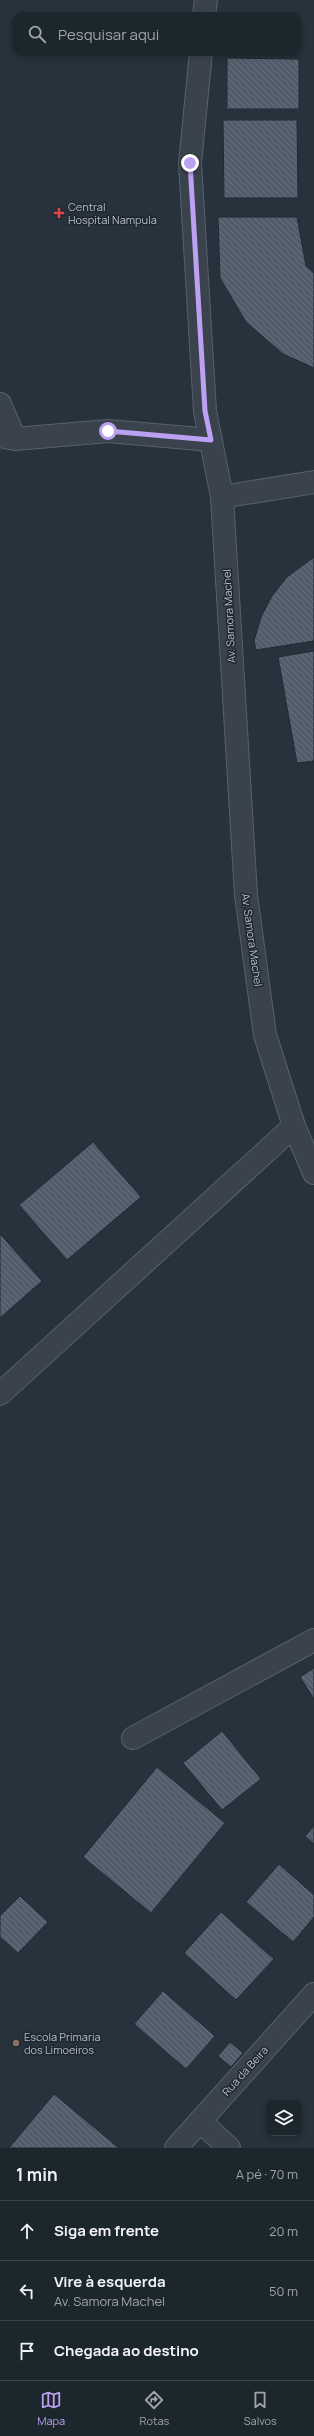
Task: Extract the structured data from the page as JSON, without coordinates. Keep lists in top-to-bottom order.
{
  "streets": {
    "street": ["Av. Samora Machel", "Rua da Beira"]
  },
  "places": {
    "health": ["Central Hospital Nampula"],
    "other": ["Escola Primaria dos Limoeiros"]
  },
  "page": {
    "search": "Pesquisar aqui",
    "heading": ["1 min", "A pé · 70 m"],
    "list": [
      ["Siga em frente", "20 m"],
      ["Vire à esquerda", "Av. Samora Machel", "50 m"],
      "Chegada ao destino"
    ],
    "nav": ["Mapa", "Rotas", "Salvos"]
  }
}
